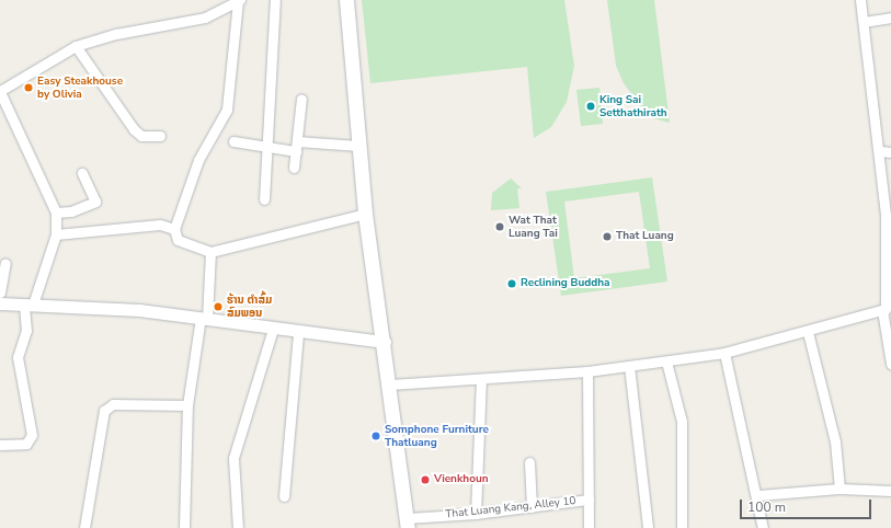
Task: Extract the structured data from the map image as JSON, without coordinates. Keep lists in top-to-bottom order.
{
  "streets": {
    "street": ["That Luang Kang, Alley 10"]
  },
  "places": [
    "Easy Steakhouse by Olivia",
    "King Sai Setthathirath",
    "Wat That Luang Tai",
    "That Luang",
    "Reclining Buddha",
    "ຮ້ານ ຕຳສົ້ມ ສົມພອນ",
    "Somphone Furniture Thatluang",
    "Vienkhoun"
  ],
  "scale_bar": "100 m"
}
